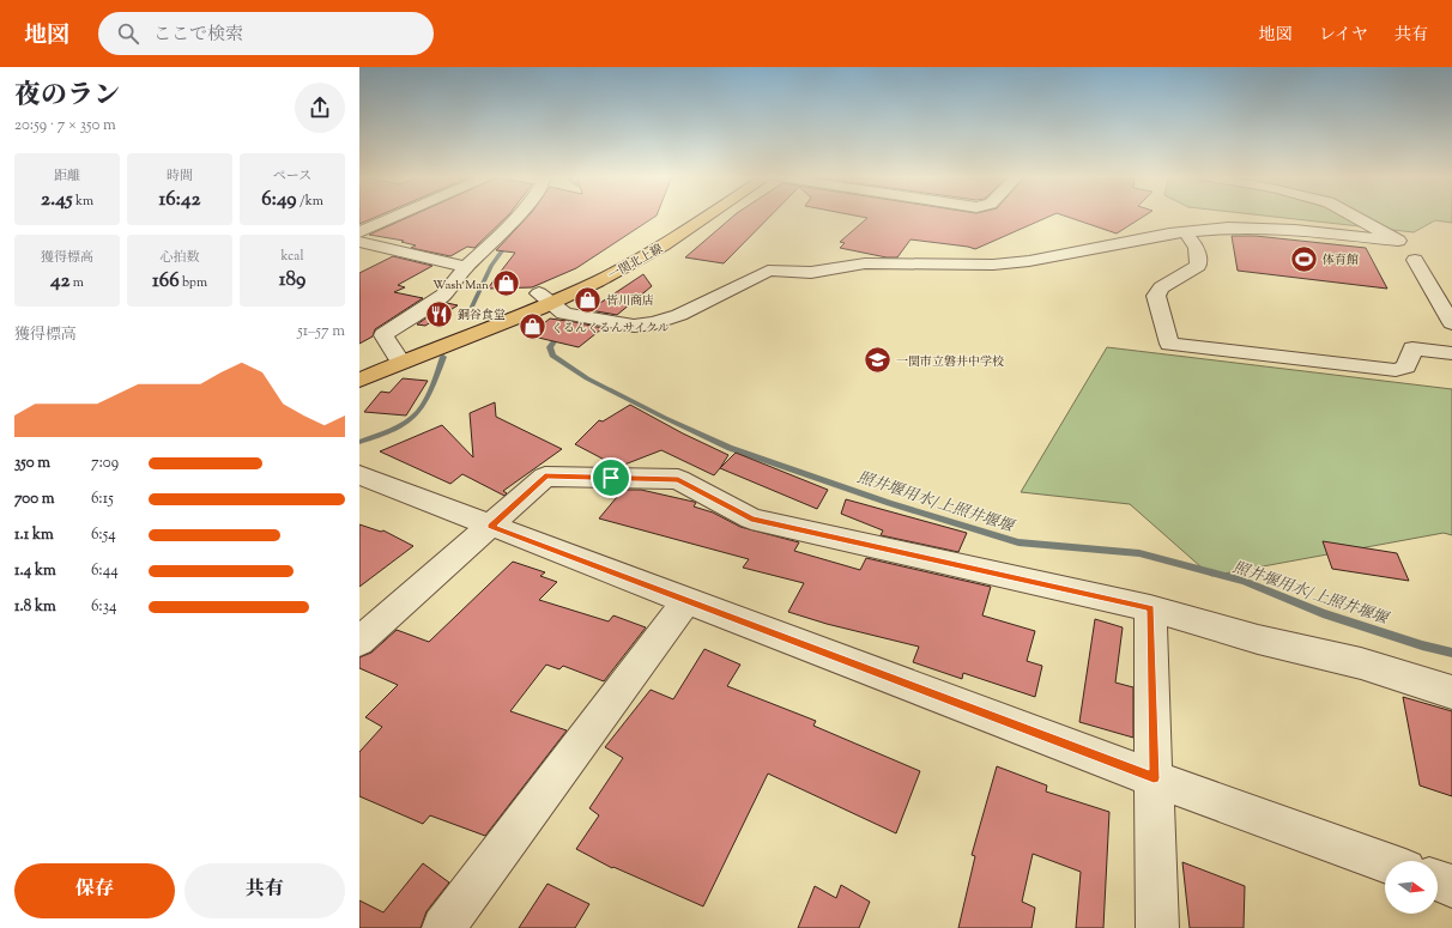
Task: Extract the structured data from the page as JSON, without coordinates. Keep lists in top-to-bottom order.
{
  "streets": {
    "main road": ["一関北上線"]
  },
  "water": ["照井堰用水/上照井堰堰"],
  "places": {
    "sports": ["体育館"],
    "shop": ["Wash Man", "皆川商店", "くるんくるんサイクル"],
    "restaurant": ["銅谷食堂"],
    "school or university": ["一関市立磐井中学校"]
  },
  "north": "right",
  "page": {
    "header": "地図",
    "search": "ここで検索",
    "nav": ["地図", "レイヤ", "共有"],
    "heading": ["夜のラン", "20:59 · 7 × 350 m"],
    "stats": [
      ["距離", "2.45 km"],
      ["時間", "16:42"],
      ["ペース", "6:49 /km"],
      ["獲得標高", "42 m"],
      ["心拍数", "166 bpm"],
      ["kcal", "189"]
    ],
    "chart": ["獲得標高", "51–57 m"],
    "list": [
      {
        "name": "350 m",
        "note": "7:09"
      },
      {
        "name": "700 m",
        "note": "6:15"
      },
      {
        "name": "1.1 km",
        "note": "6:54"
      },
      {
        "name": "1.4 km",
        "note": "6:44"
      },
      {
        "name": "1.8 km",
        "note": "6:34"
      }
    ],
    "buttons": ["保存", "共有"]
  }
}
